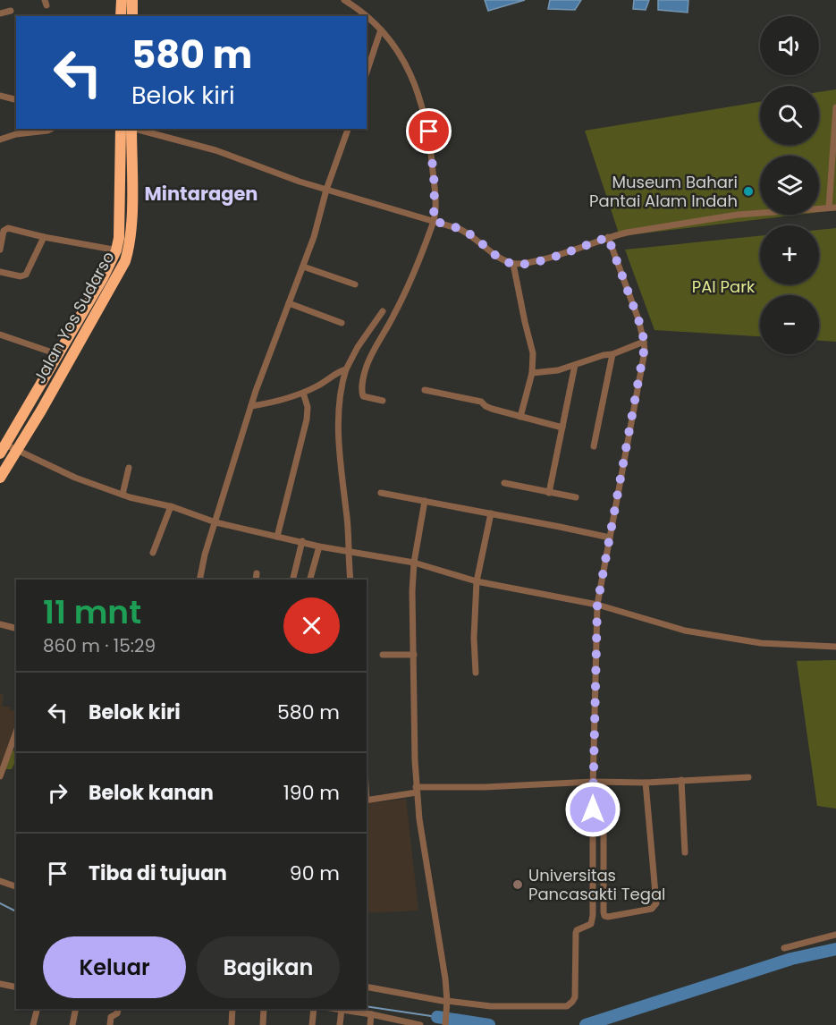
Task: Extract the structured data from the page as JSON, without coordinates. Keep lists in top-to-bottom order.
{
  "streets": {
    "highway": ["Jalan Yos Sudarso"]
  },
  "districts": ["Mintaragen"],
  "parks": ["PAI Park"],
  "places": ["Museum Bahari Pantai Alam Indah", "Universitas Pancasakti Tegal"],
  "page": {
    "map_buttons": ["+", "−"],
    "turn": ["580 m", "Belok kiri"],
    "heading": ["11 mnt", "860 m · 15:29"],
    "list": [
      {
        "name": "Belok kiri",
        "value": "580 m"
      },
      {
        "name": "Belok kanan",
        "value": "190 m"
      },
      {
        "name": "Tiba di tujuan",
        "value": "90 m"
      }
    ],
    "buttons": ["Keluar", "Bagikan"]
  }
}
